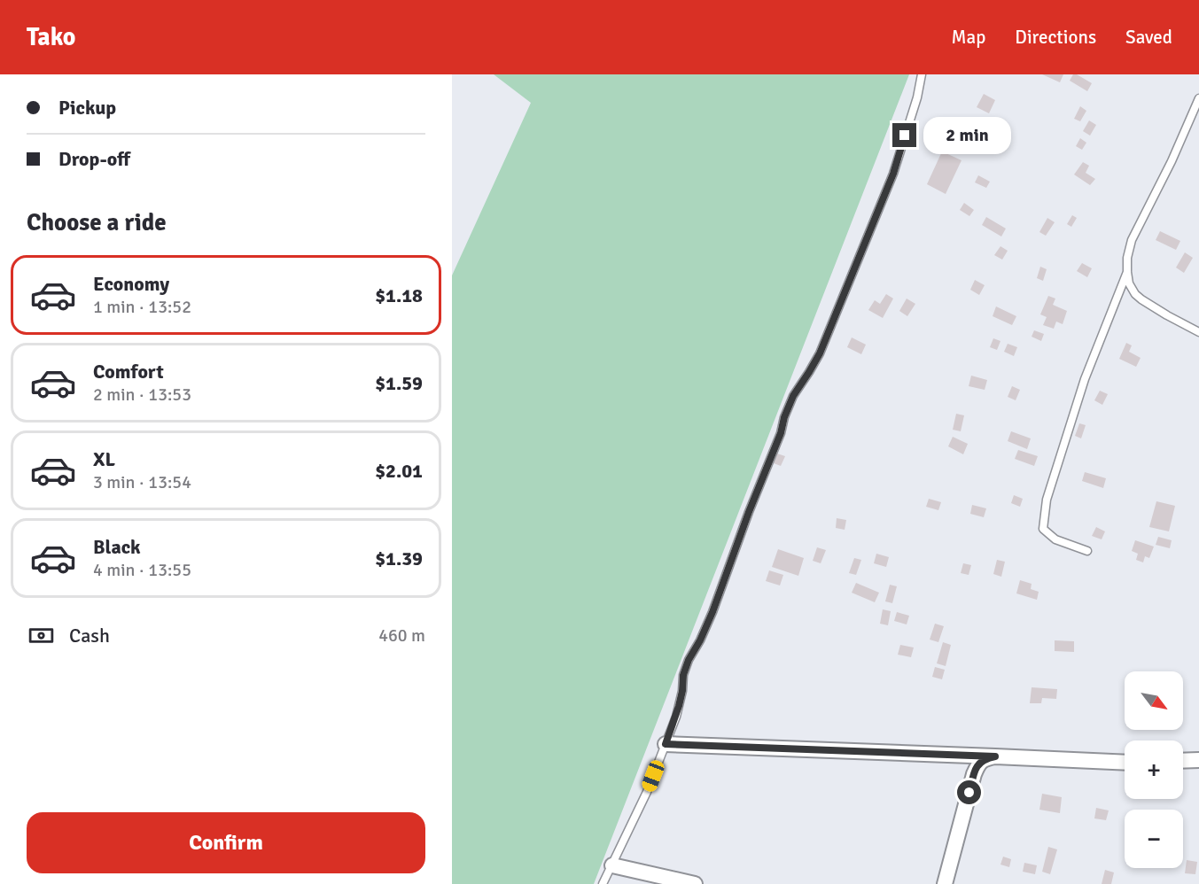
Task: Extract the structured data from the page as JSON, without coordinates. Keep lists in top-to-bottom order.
{
  "north": "bottom right",
  "page": {
    "header": "Tako",
    "nav": ["Map", "Directions", "Saved"],
    "banner": ["Pickup", "Drop-off"],
    "bubble": "2 min",
    "heading": "Choose a ride",
    "list": [
      {
        "name": "Economy",
        "note": "1 min · 13:52",
        "value": "$1.18"
      },
      {
        "name": "Comfort",
        "note": "2 min · 13:53",
        "value": "$1.59"
      },
      {
        "name": "XL",
        "note": "3 min · 13:54",
        "value": "$2.01"
      },
      {
        "name": "Black",
        "note": "4 min · 13:55",
        "value": "$1.39"
      }
    ],
    "pay": ["Cash", "460 m"],
    "map_buttons": ["+", "−"],
    "buttons": "Confirm"
  }
}
